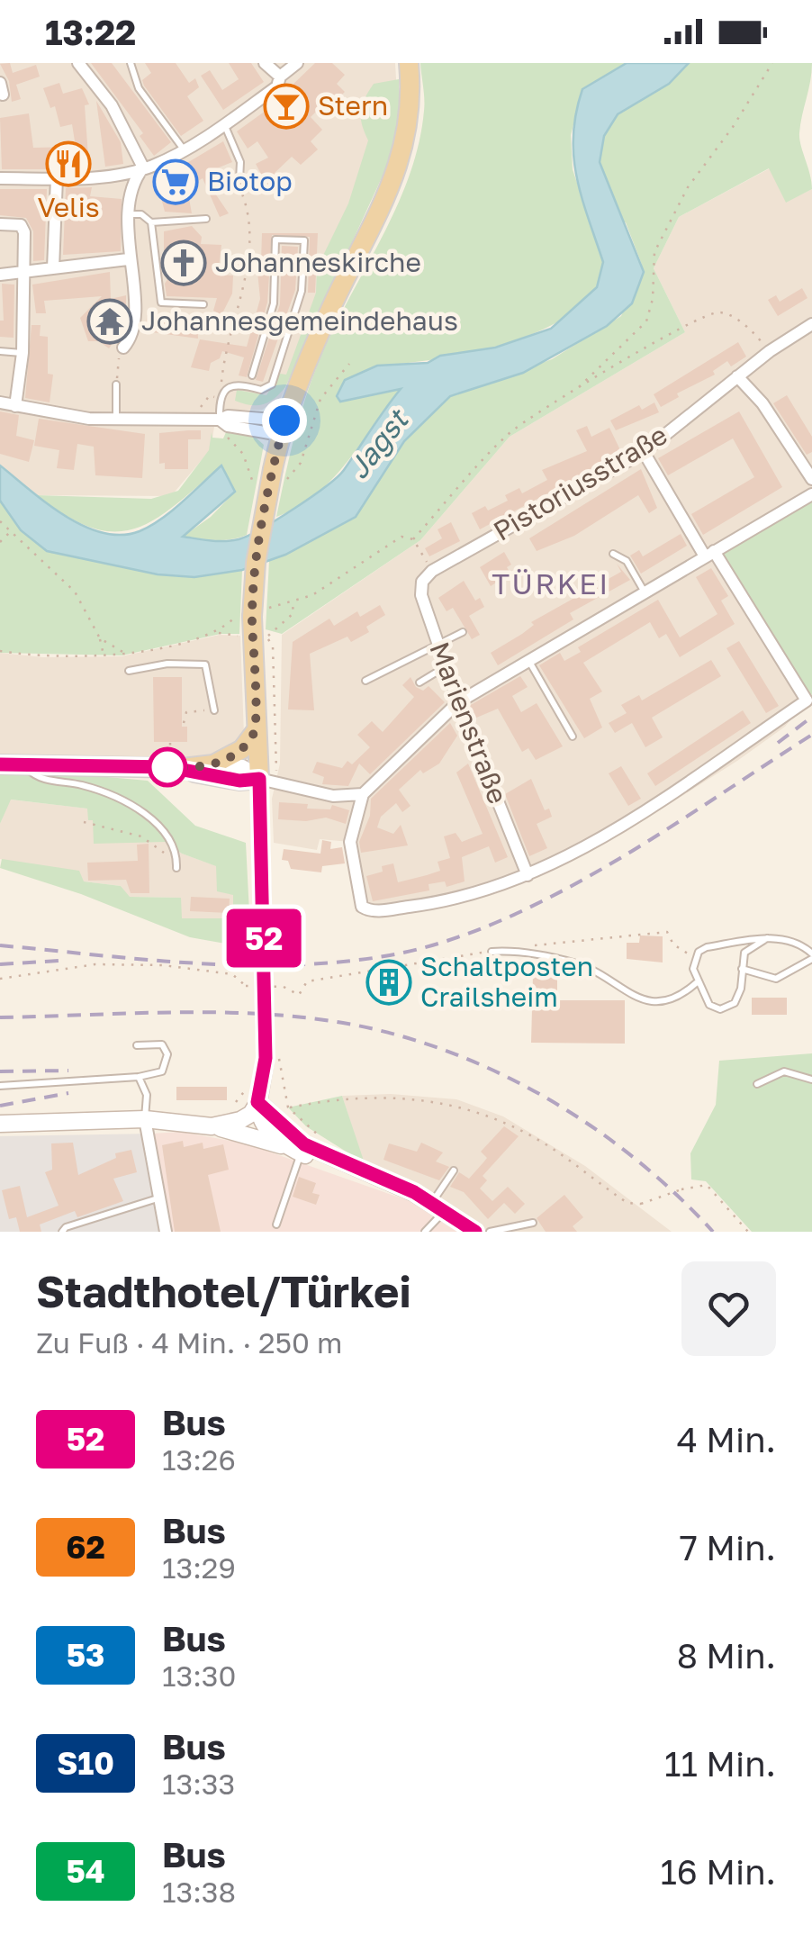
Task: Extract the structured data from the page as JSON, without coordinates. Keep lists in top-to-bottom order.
{
  "streets": {
    "street": ["Pistoriusstraße", "Marienstraße"]
  },
  "crossings": [
    ["Pistoriusstraße", "Marienstraße"]
  ],
  "districts": ["TÜRKEI"],
  "water": ["Jagst"],
  "places": {
    "bar": ["Stern"],
    "restaurant": ["Velis"],
    "supermarket": ["Biotop"],
    "church": ["Johanneskirche"],
    "temple": ["Johannesgemeindehaus"],
    "building": ["Schaltposten Crailsheim"]
  },
  "lines": ["bus line 52"],
  "page": {
    "status": "13:22",
    "on_map": "52",
    "heading": ["Stadthotel/Türkei", "Zu Fuß · 4 Min. · 250 m"],
    "list": [
      {
        "mark": "52",
        "name": "Bus",
        "note": "13:26",
        "value": "4 Min."
      },
      {
        "mark": "62",
        "name": "Bus",
        "note": "13:29",
        "value": "7 Min."
      },
      {
        "mark": "53",
        "name": "Bus",
        "note": "13:30",
        "value": "8 Min."
      },
      {
        "mark": "S10",
        "name": "Bus",
        "note": "13:33",
        "value": "11 Min."
      },
      {
        "mark": "54",
        "name": "Bus",
        "note": "13:38",
        "value": "16 Min."
      }
    ]
  }
}
